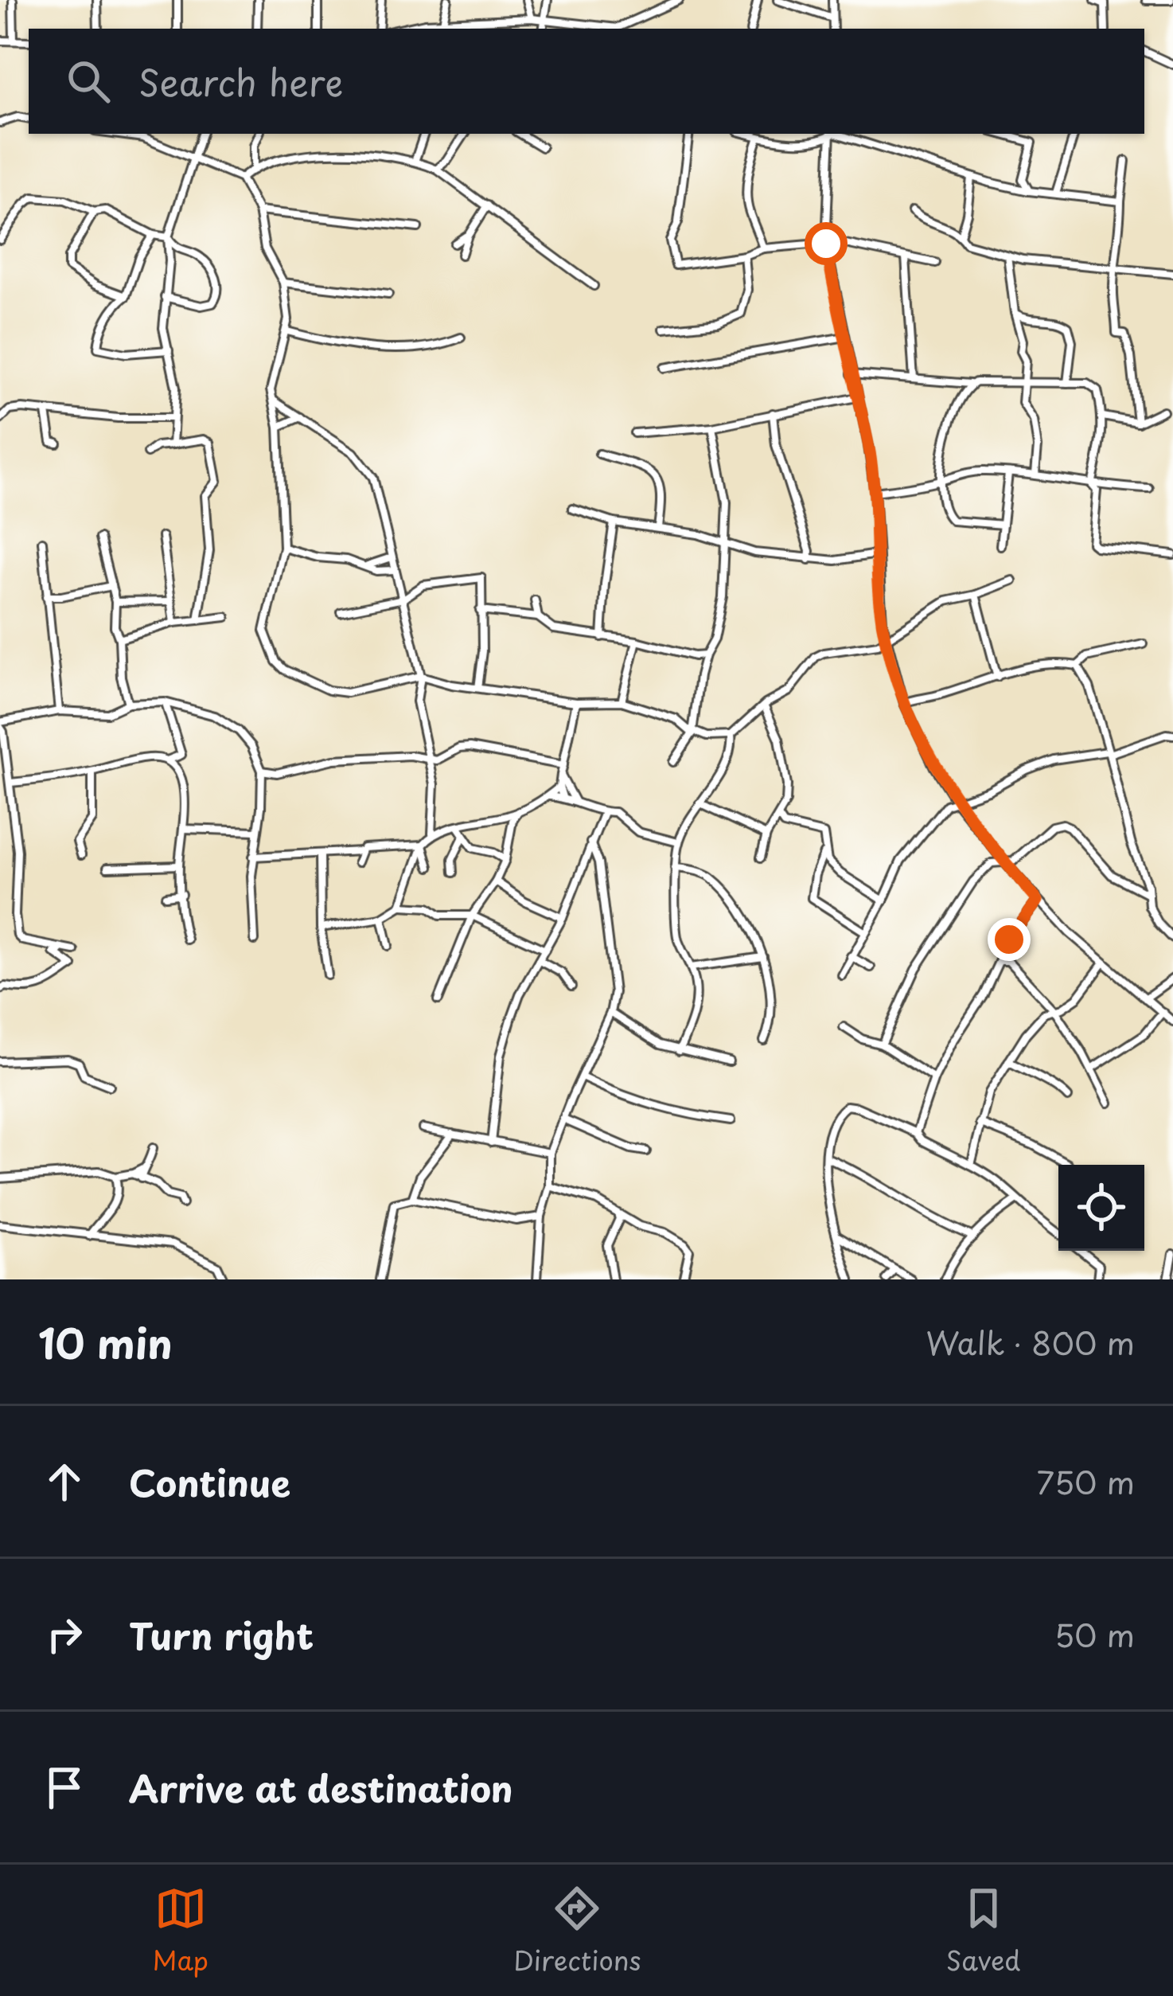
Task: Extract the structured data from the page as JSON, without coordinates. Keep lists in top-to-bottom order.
{
  "page": {
    "search": "Search here",
    "heading": ["10 min", "Walk · 800 m"],
    "list": [
      ["Continue", "750 m"],
      ["Turn right", "50 m"],
      "Arrive at destination"
    ],
    "nav": ["Map", "Directions", "Saved"]
  }
}
